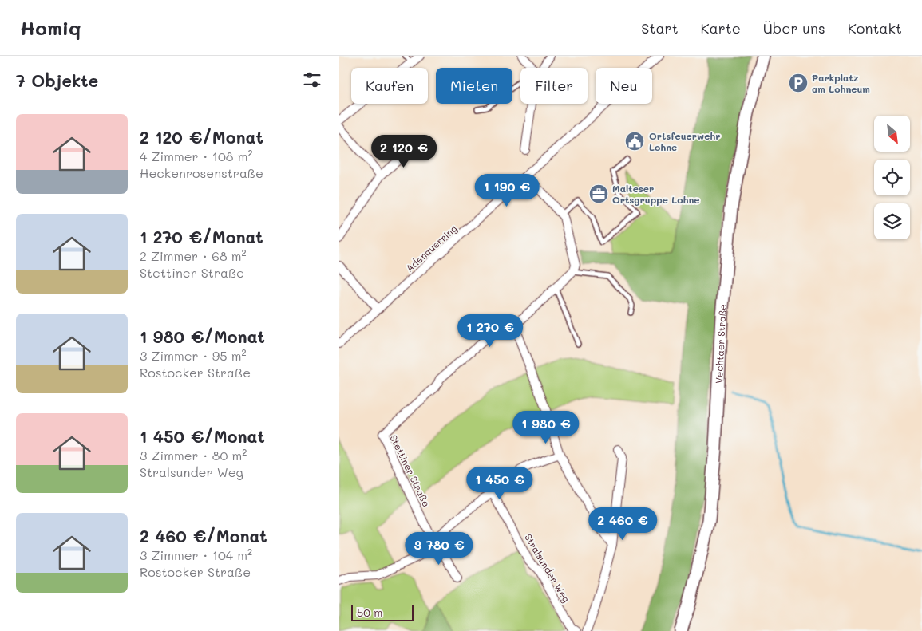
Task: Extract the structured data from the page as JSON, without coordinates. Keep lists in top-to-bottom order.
{
  "streets": {
    "main road": ["Vechtaer Straße"],
    "street": ["Adenauerring", "Stettiner Straße", "Stralsunder Weg"]
  },
  "places": {
    "parking": ["Parkplatz am Lohneum"],
    "public building": ["Ortsfeuerwehr Lohne"],
    "office": ["Malteser Ortsgruppe Lohne"]
  },
  "scale_bar": "50 m",
  "north": "bottom right",
  "page": {
    "header": "Homiq",
    "nav": [
      "Start",
      "Karte",
      "Über uns",
      "Kontakt"
    ],
    "heading": "7 Objekte",
    "chip": [
      "Kaufen",
      "Mieten",
      "Filter",
      "Neu"
    ],
    "list": [
      {
        "name": "2 120 €/Monat",
        "note": "4 Zimmer · 108 m² · Heckenrosenstraße"
      },
      {
        "name": "1 270 €/Monat",
        "note": "2 Zimmer · 68 m² · Stettiner Straße"
      },
      {
        "name": "1 980 €/Monat",
        "note": "3 Zimmer · 95 m² · Rostocker Straße"
      },
      {
        "name": "1 450 €/Monat",
        "note": "3 Zimmer · 80 m² · Stralsunder Weg"
      },
      {
        "name": "2 460 €/Monat",
        "note": "3 Zimmer · 104 m² · Rostocker Straße"
      }
    ],
    "price": [
      "2 120 €",
      "1 190 €",
      "1 270 €",
      "1 980 €",
      "1 450 €",
      "2 460 €",
      "3 780 €"
    ],
    "scale": "50 m"
  }
}
